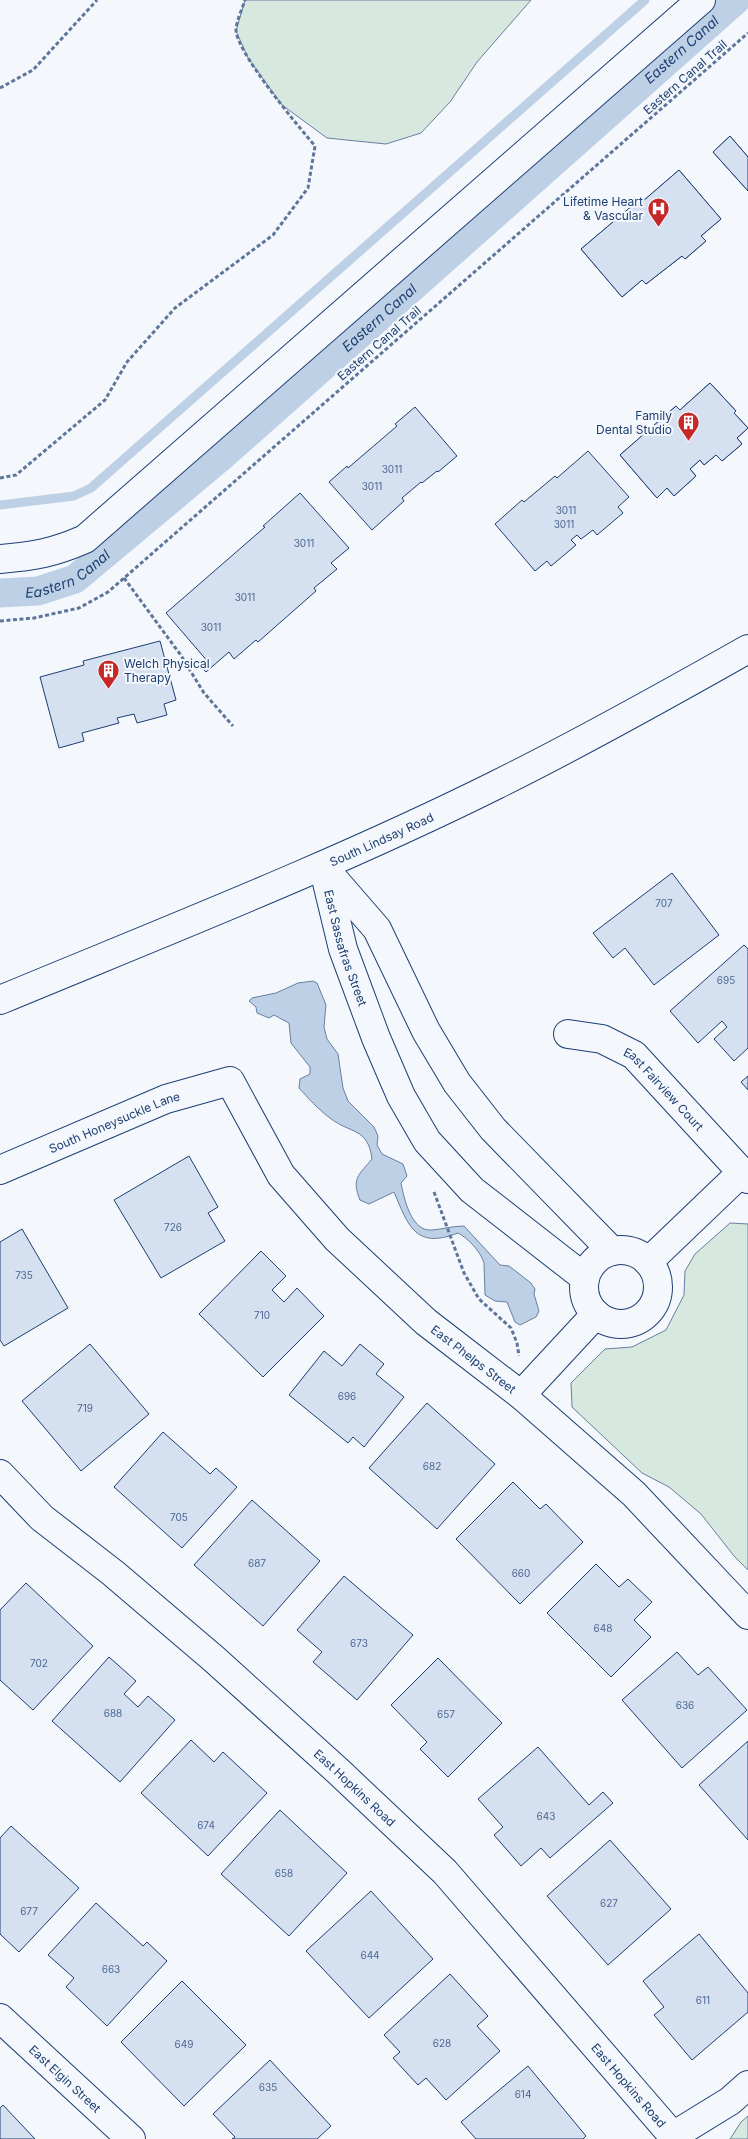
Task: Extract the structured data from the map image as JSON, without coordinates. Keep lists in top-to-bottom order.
{
  "streets": {
    "street": [
      "South Lindsay Road",
      "East Sassafras Street",
      "East Fairview Court",
      "South Honeysuckle Lane",
      "East Phelps Street",
      "East Hopkins Road",
      "East Elgin Street"
    ],
    "path": ["Eastern Canal Trail"]
  },
  "crossings": [
    ["South Lindsay Road", "East Sassafras Street"],
    ["South Honeysuckle Lane", "East Phelps Street"]
  ],
  "water": ["Eastern Canal"],
  "places": {
    "hospital": ["Lifetime Heart & Vascular"],
    "building": ["Family Dental Studio", "Welch Physical Therapy"]
  },
  "house_numbers": [
    "3011",
    "3011",
    "3011",
    "3011",
    "3011",
    "3011",
    "3011",
    "707",
    "695",
    "726",
    "735",
    "710",
    "696",
    "719",
    "682",
    "705",
    "687",
    "660",
    "648",
    "673",
    "702",
    "636",
    "688",
    "657",
    "643",
    "674",
    "658",
    "627",
    "677",
    "644",
    "663",
    "611",
    "628",
    "649",
    "635",
    "614"
  ]
}
